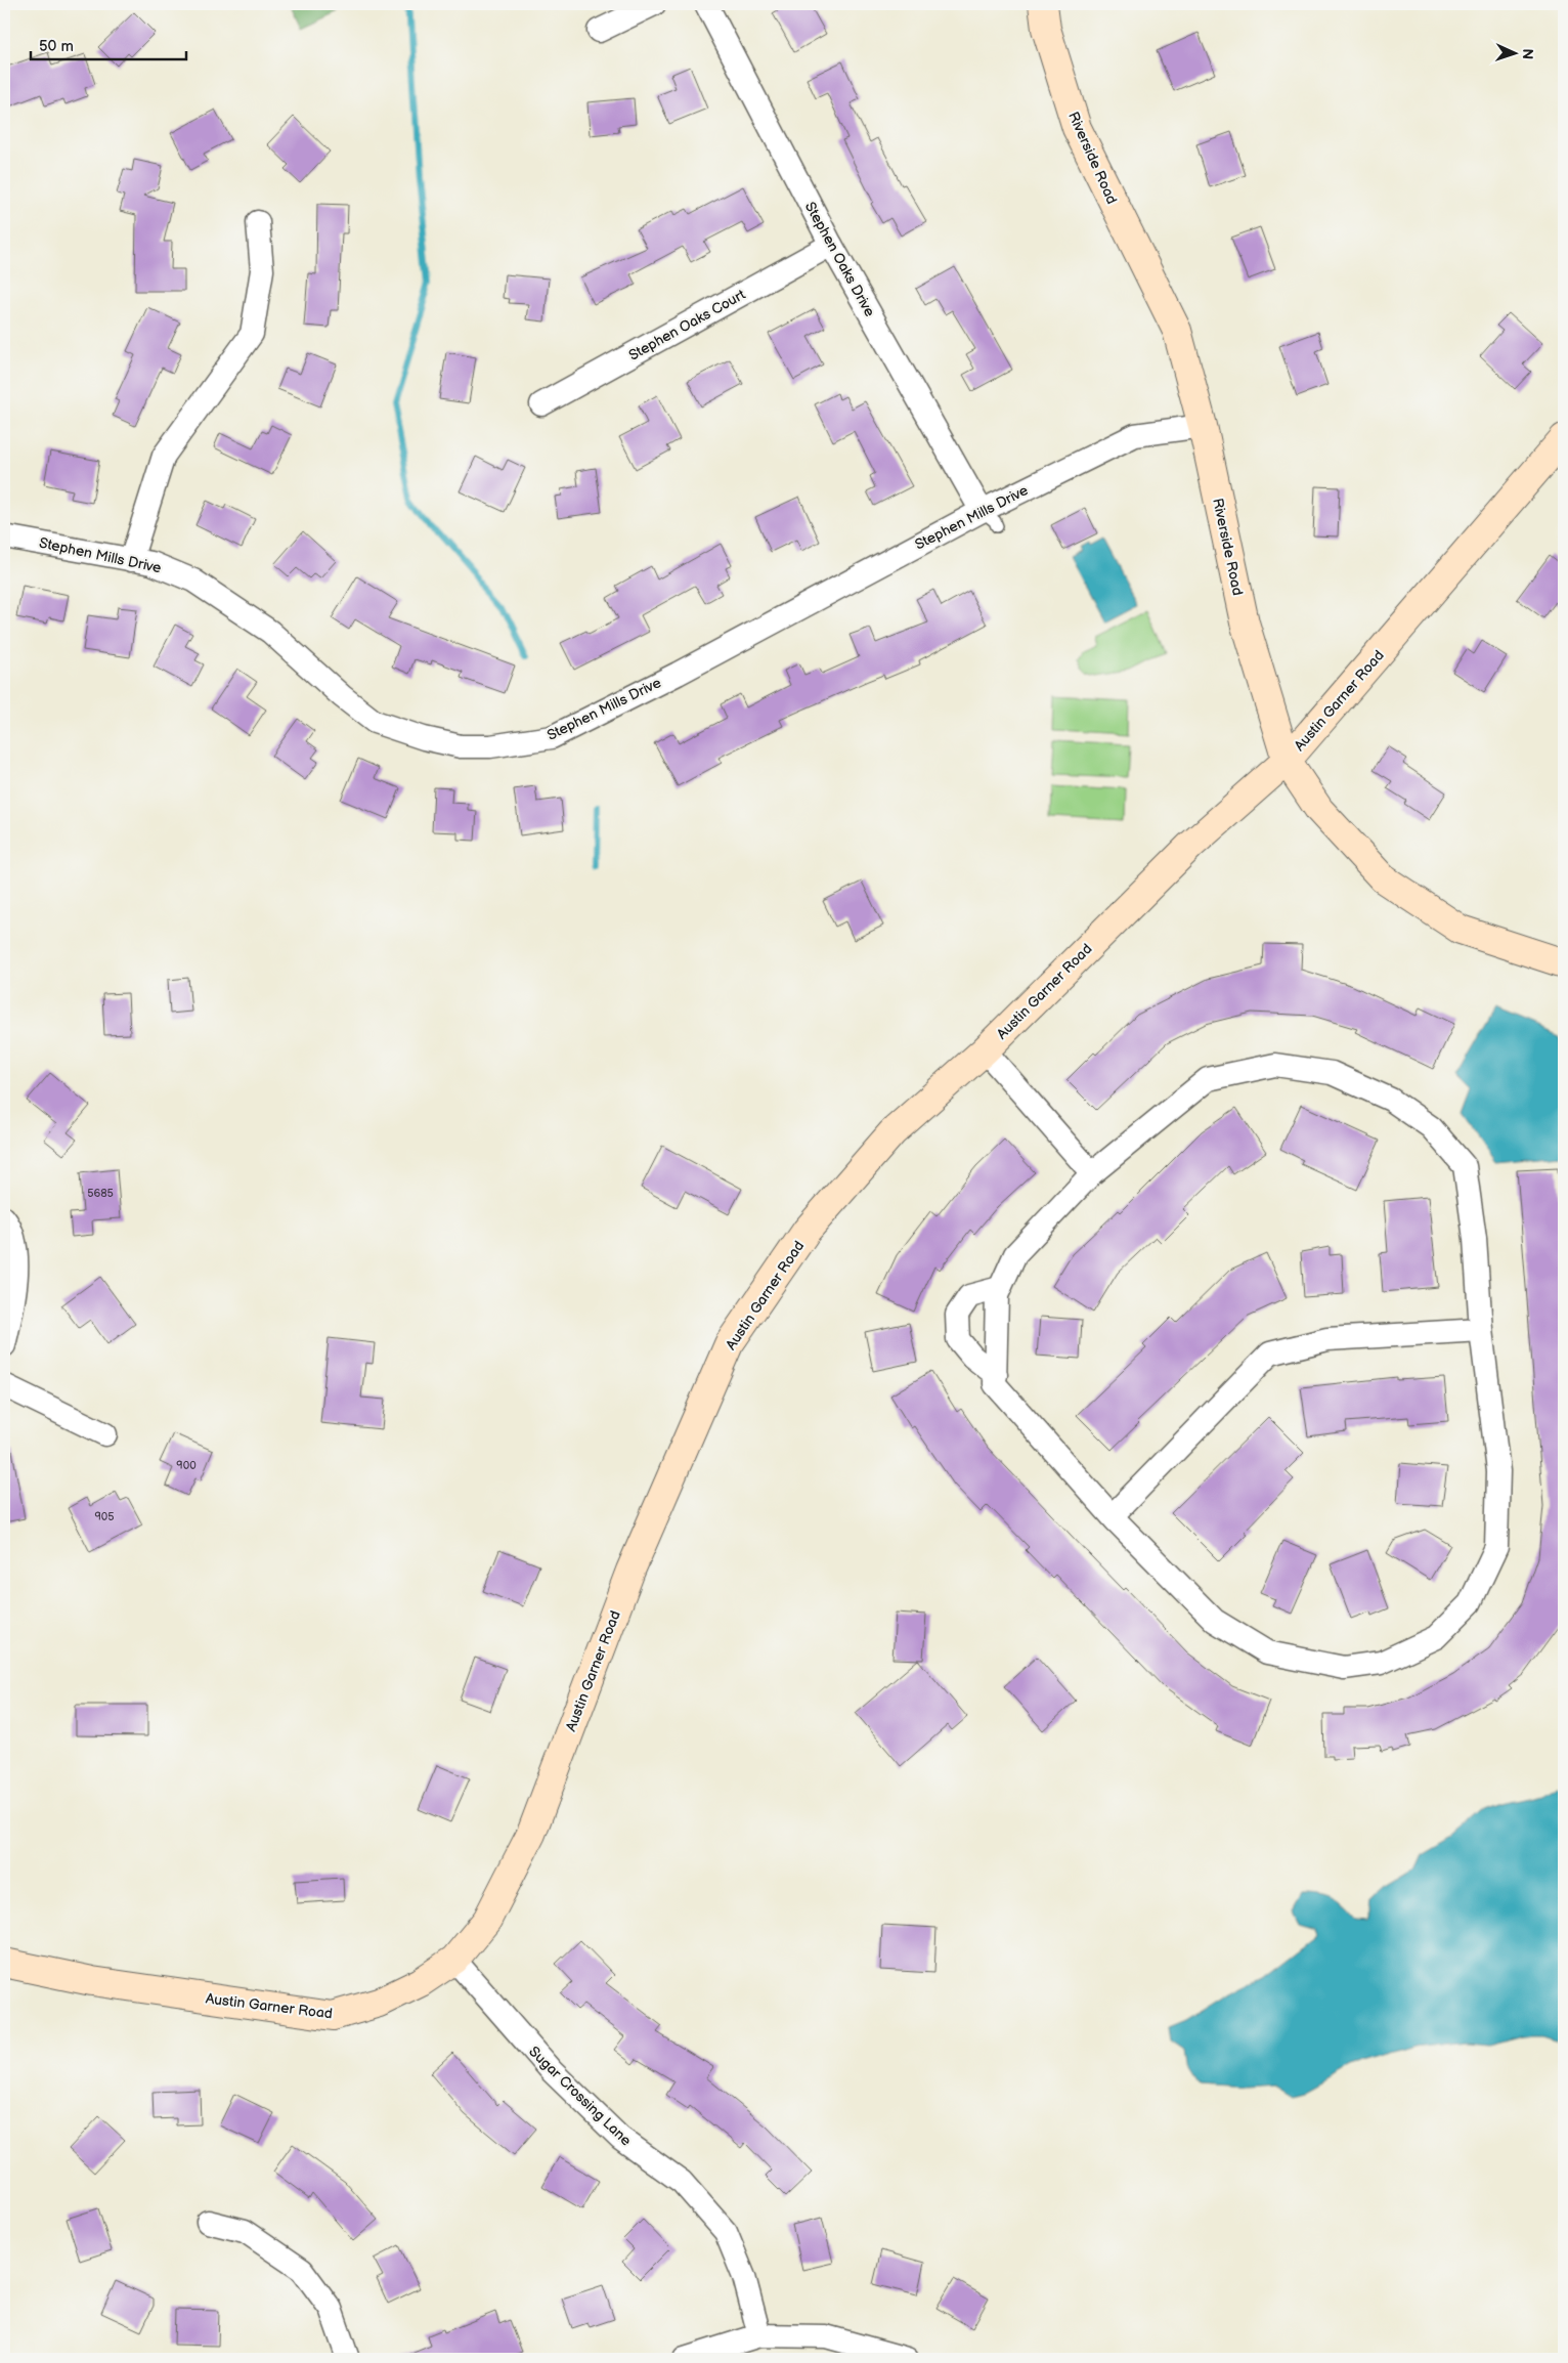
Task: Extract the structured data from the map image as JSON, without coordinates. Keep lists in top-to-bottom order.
{
  "streets": {
    "street": [
      "Riverside Road",
      "Stephen Oaks Drive",
      "Stephen Oaks Court",
      "Stephen Mills Drive",
      "Austin Garner Road",
      "Sugar Crossing Lane"
    ]
  },
  "crossings": [
    ["Riverside Road", "Stephen Mills Drive"],
    ["Riverside Road", "Austin Garner Road"],
    ["Stephen Oaks Drive", "Stephen Oaks Court"],
    ["Stephen Oaks Drive", "Stephen Mills Drive"],
    ["Austin Garner Road", "Sugar Crossing Lane"]
  ],
  "house_numbers": ["5685", "900", "905"],
  "scale_bar": "50 m",
  "north": "right"
}
